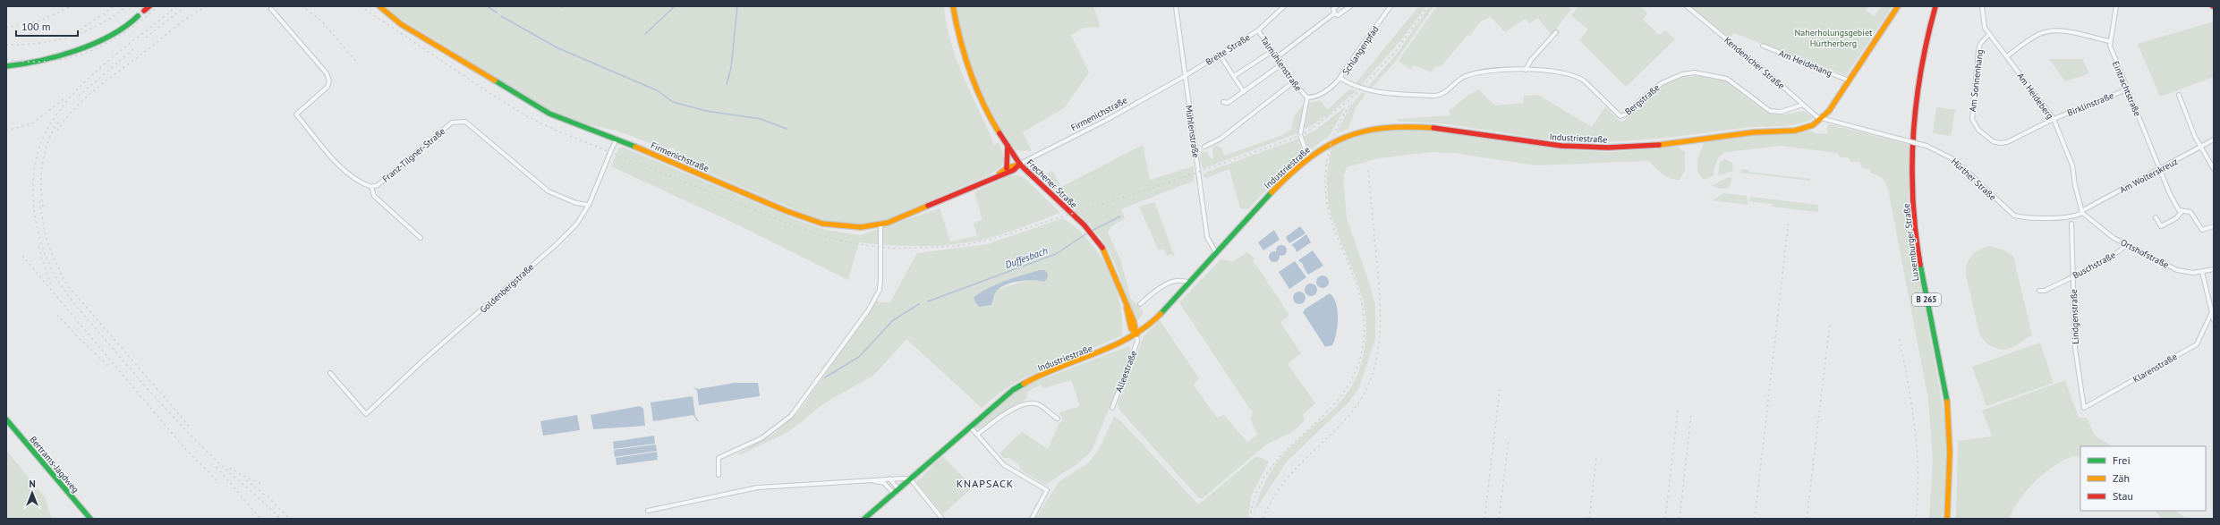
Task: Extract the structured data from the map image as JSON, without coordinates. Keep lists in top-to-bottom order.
{
  "streets": {
    "main road": [
      "Firmenichstraße",
      "Industriestraße",
      "Frechener Straße",
      "Luxemburger Straße",
      "B 265",
      "Bertrams-Jagdweg"
    ],
    "street": [
      "Breite Straße",
      "Schlangenpfad",
      "Kendenicher Straße",
      "Am Heidehang",
      "Talmühlenstraße",
      "Am Sonnenhang",
      "Eintrachtstraße",
      "Am Heideberg",
      "Bergstraße",
      "Birklinstraße",
      "Mühlenstraße",
      "Franz-Tilgner-Straße",
      "Am Wolterskreuz",
      "Hürther Straße",
      "Ortshofstraße",
      "Buschstraße",
      "Goldenbergstraße",
      "Lindgenstraße",
      "Klarenstraße",
      "Alleestraße"
    ]
  },
  "crossings": [
    ["Breite Straße", "Talmühlenstraße"],
    ["Breite Straße", "Firmenichstraße"],
    ["Breite Straße", "Mühlenstraße"],
    ["Schlangenpfad", "Talmühlenstraße"],
    ["Schlangenpfad", "Bergstraße"],
    ["Kendenicher Straße", "Bergstraße"],
    ["Kendenicher Straße", "Industriestraße"],
    ["Kendenicher Straße", "Hürther Straße"],
    ["Am Heidehang", "Industriestraße"],
    ["Talmühlenstraße", "Industriestraße"],
    ["Am Sonnenhang", "Am Heideberg"],
    ["Am Sonnenhang", "Birklinstraße"],
    ["Eintrachtstraße", "Birklinstraße"],
    ["Eintrachtstraße", "Am Wolterskreuz"],
    ["Am Heideberg", "Birklinstraße"],
    ["Am Heideberg", "Am Wolterskreuz"],
    ["Am Heideberg", "Hürther Straße"],
    ["Am Heideberg", "Ortshofstraße"],
    ["Firmenichstraße", "Mühlenstraße"],
    ["Firmenichstraße", "Frechener Straße"],
    ["Firmenichstraße", "Goldenbergstraße"],
    ["Mühlenstraße", "Industriestraße"],
    ["Industriestraße", "Hürther Straße"],
    ["Industriestraße", "Frechener Straße"],
    ["Industriestraße", "Alleestraße"],
    ["Franz-Tilgner-Straße", "Goldenbergstraße"],
    ["Am Wolterskreuz", "Hürther Straße"],
    ["Am Wolterskreuz", "Ortshofstraße"],
    ["Hürther Straße", "Ortshofstraße"],
    ["Frechener Straße", "Alleestraße"],
    ["Ortshofstraße", "Buschstraße"],
    ["Buschstraße", "Lindgenstraße"],
    ["Lindgenstraße", "Klarenstraße"]
  ],
  "districts": ["KNAPSACK"],
  "water": ["Duffesbach"],
  "parks": ["Naherholungsgebiet Hürtherberg"],
  "legend": ["Frei", "Zäh", "Stau"],
  "scale_bar": "100 m",
  "north": "top"
}
